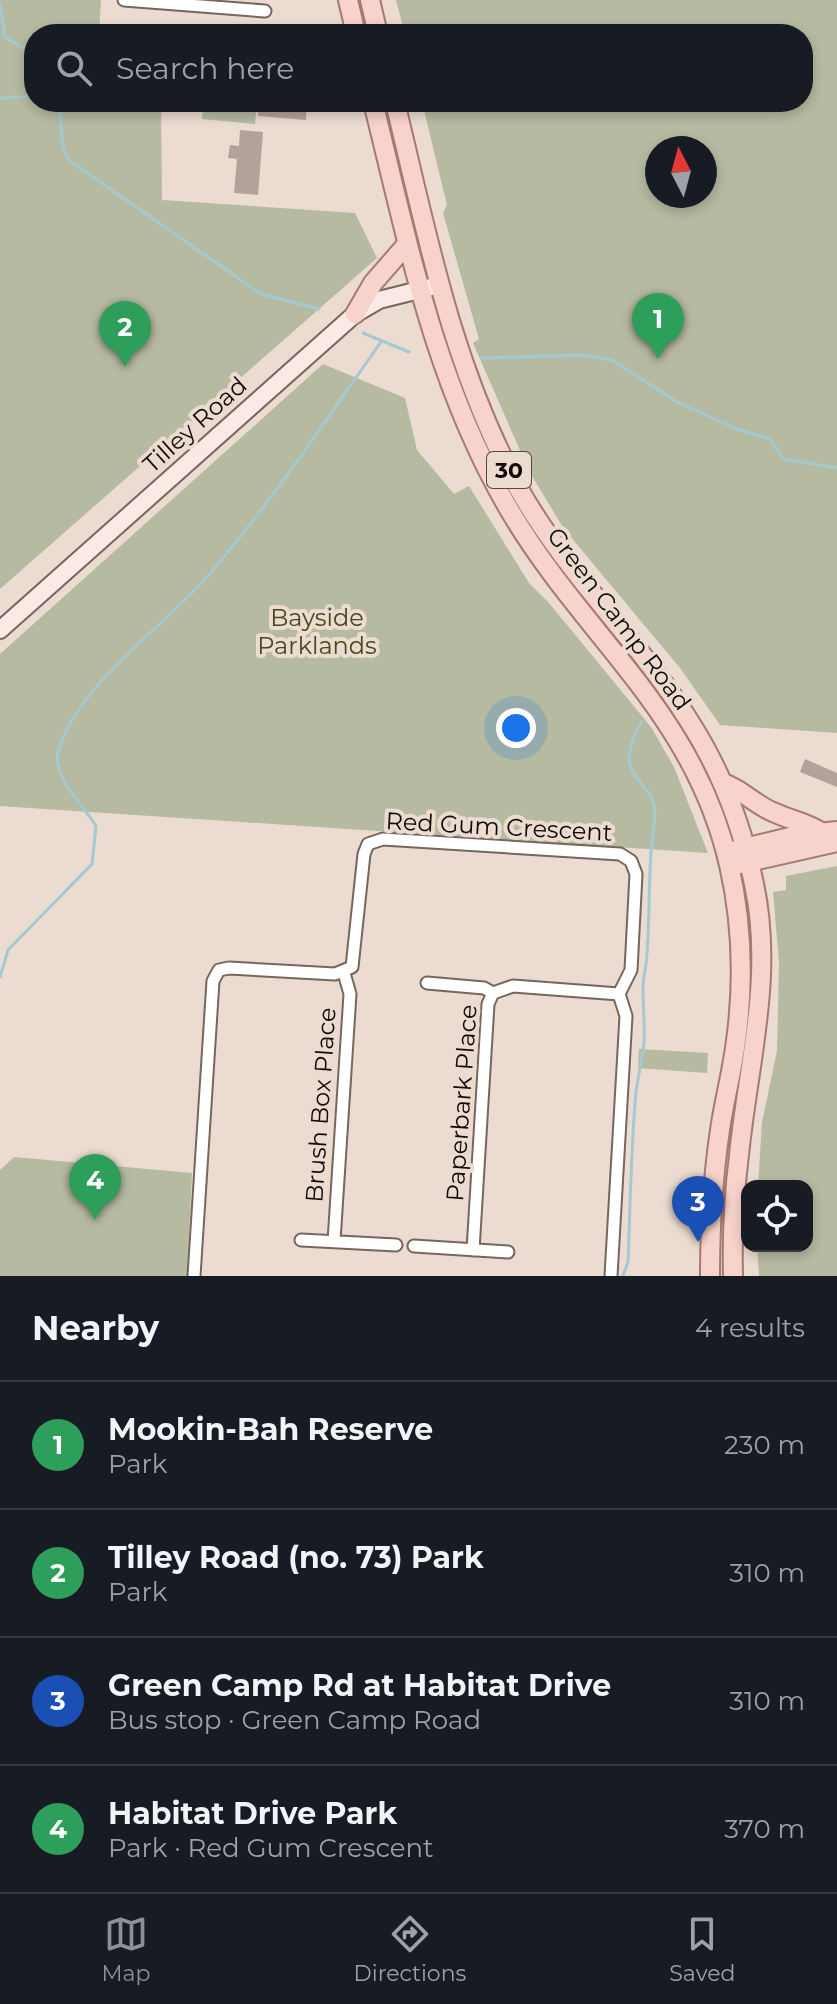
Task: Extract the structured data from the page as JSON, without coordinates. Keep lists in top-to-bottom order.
{
  "streets": {
    "main road": ["Tilley Road", "30", "Green Camp Road"],
    "street": ["Red Gum Crescent", "Paperbark Place", "Brush Box Place"]
  },
  "crossings": [
    ["Tilley Road", "Green Camp Road"],
    ["Red Gum Crescent", "Paperbark Place"],
    ["Red Gum Crescent", "Brush Box Place"]
  ],
  "parks": ["Bayside Parklands"],
  "north": "top",
  "page": {
    "search": "Search here",
    "pins": [
      "1",
      "2",
      "4",
      "3"
    ],
    "heading": ["Nearby", "4 results"],
    "list": [
      {
        "mark": "1",
        "name": "Mookin-Bah Reserve",
        "note": "Park",
        "value": "230 m"
      },
      {
        "mark": "2",
        "name": "Tilley Road (no. 73) Park",
        "note": "Park",
        "value": "310 m"
      },
      {
        "mark": "3",
        "name": "Green Camp Rd at Habitat Drive",
        "note": "Bus stop · Green Camp Road",
        "value": "310 m"
      },
      {
        "mark": "4",
        "name": "Habitat Drive Park",
        "note": "Park · Red Gum Crescent",
        "value": "370 m"
      }
    ],
    "nav": ["Map", "Directions", "Saved"]
  }
}
